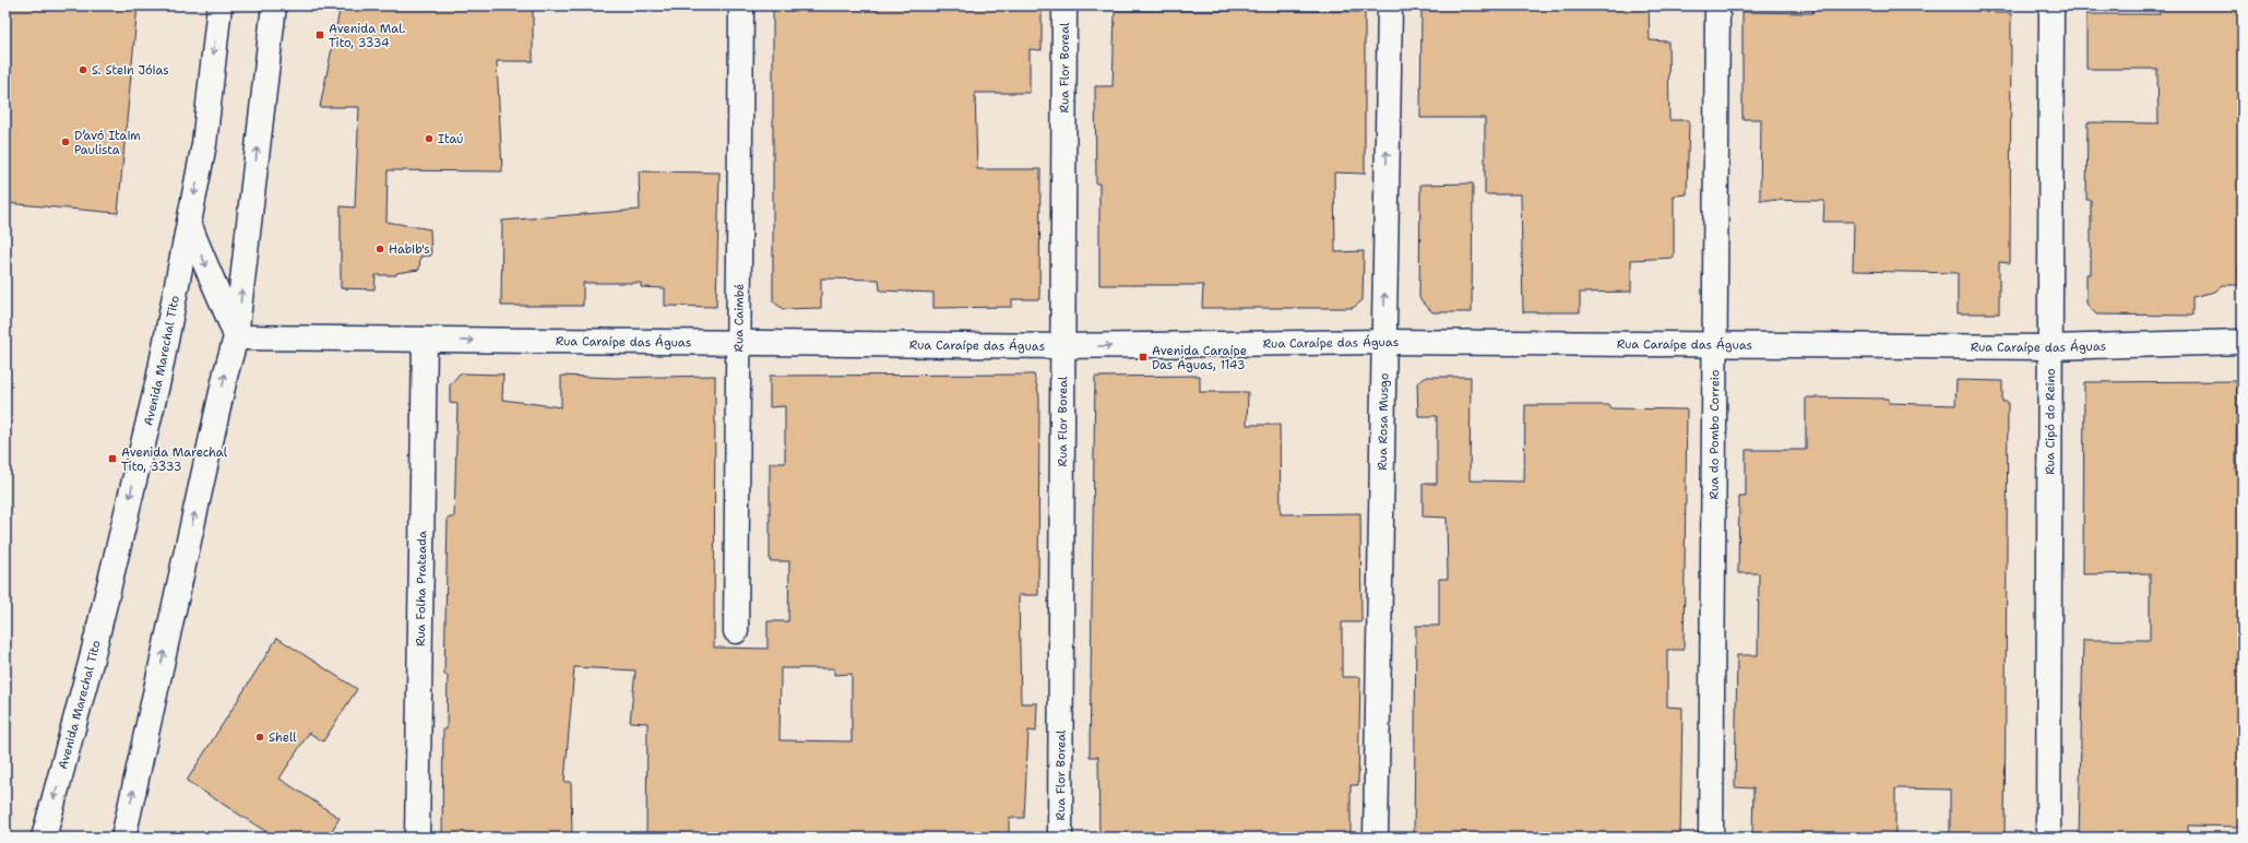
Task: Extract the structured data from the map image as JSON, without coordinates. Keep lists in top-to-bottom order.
{
  "streets": {
    "street": [
      "Rua Flor Boreal",
      "Rua Caimbé",
      "Rua Caraípe das Águas",
      "Avenida Marechal Tito",
      "Rua Rosa Musgo",
      "Rua Cipó do Reino",
      "Rua do Pombo Correio",
      "Rua Folha Prateada"
    ]
  },
  "crossings": [
    ["Rua Flor Boreal", "Rua Caraípe das Águas"],
    ["Rua Caimbé", "Rua Caraípe das Águas"],
    ["Rua Caraípe das Águas", "Rua Rosa Musgo"],
    ["Rua Caraípe das Águas", "Rua Cipó do Reino"],
    ["Rua Caraípe das Águas", "Rua do Pombo Correio"],
    ["Rua Caraípe das Águas", "Rua Folha Prateada"]
  ],
  "one_way": ["Rua Rosa Musgo"],
  "places": {
    "transit": ["Avenida Mal. Tito, 3334", "Avenida Caraípe Das Águas, 1143", "Avenida Marechal Tito, 3333"],
    "other": [
      "S. Stein Jóias",
      "Itaú",
      "D’avó Itaim Paulista",
      "Habib's",
      "Shell"
    ]
  }
}
